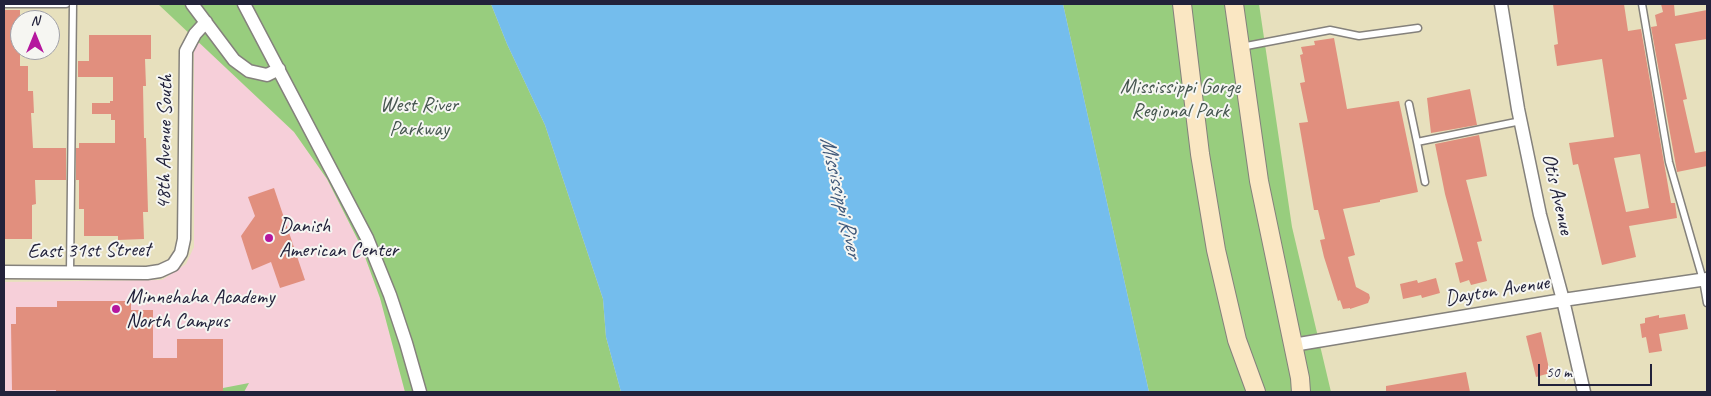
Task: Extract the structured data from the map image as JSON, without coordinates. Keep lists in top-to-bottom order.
{
  "streets": {
    "street": [
      "48th Avenue South",
      "Otis Avenue",
      "East 31st Street",
      "Dayton Avenue"
    ]
  },
  "crossings": [
    ["48th Avenue South", "East 31st Street"],
    ["Otis Avenue", "Dayton Avenue"]
  ],
  "water": ["Mississippi River"],
  "parks": ["Mississippi Gorge Regional Park", "West River Parkway"],
  "places": ["Danish American Center", "Minnehaha Academy North Campus"],
  "scale_bar": "50 m",
  "north": "top"
}
